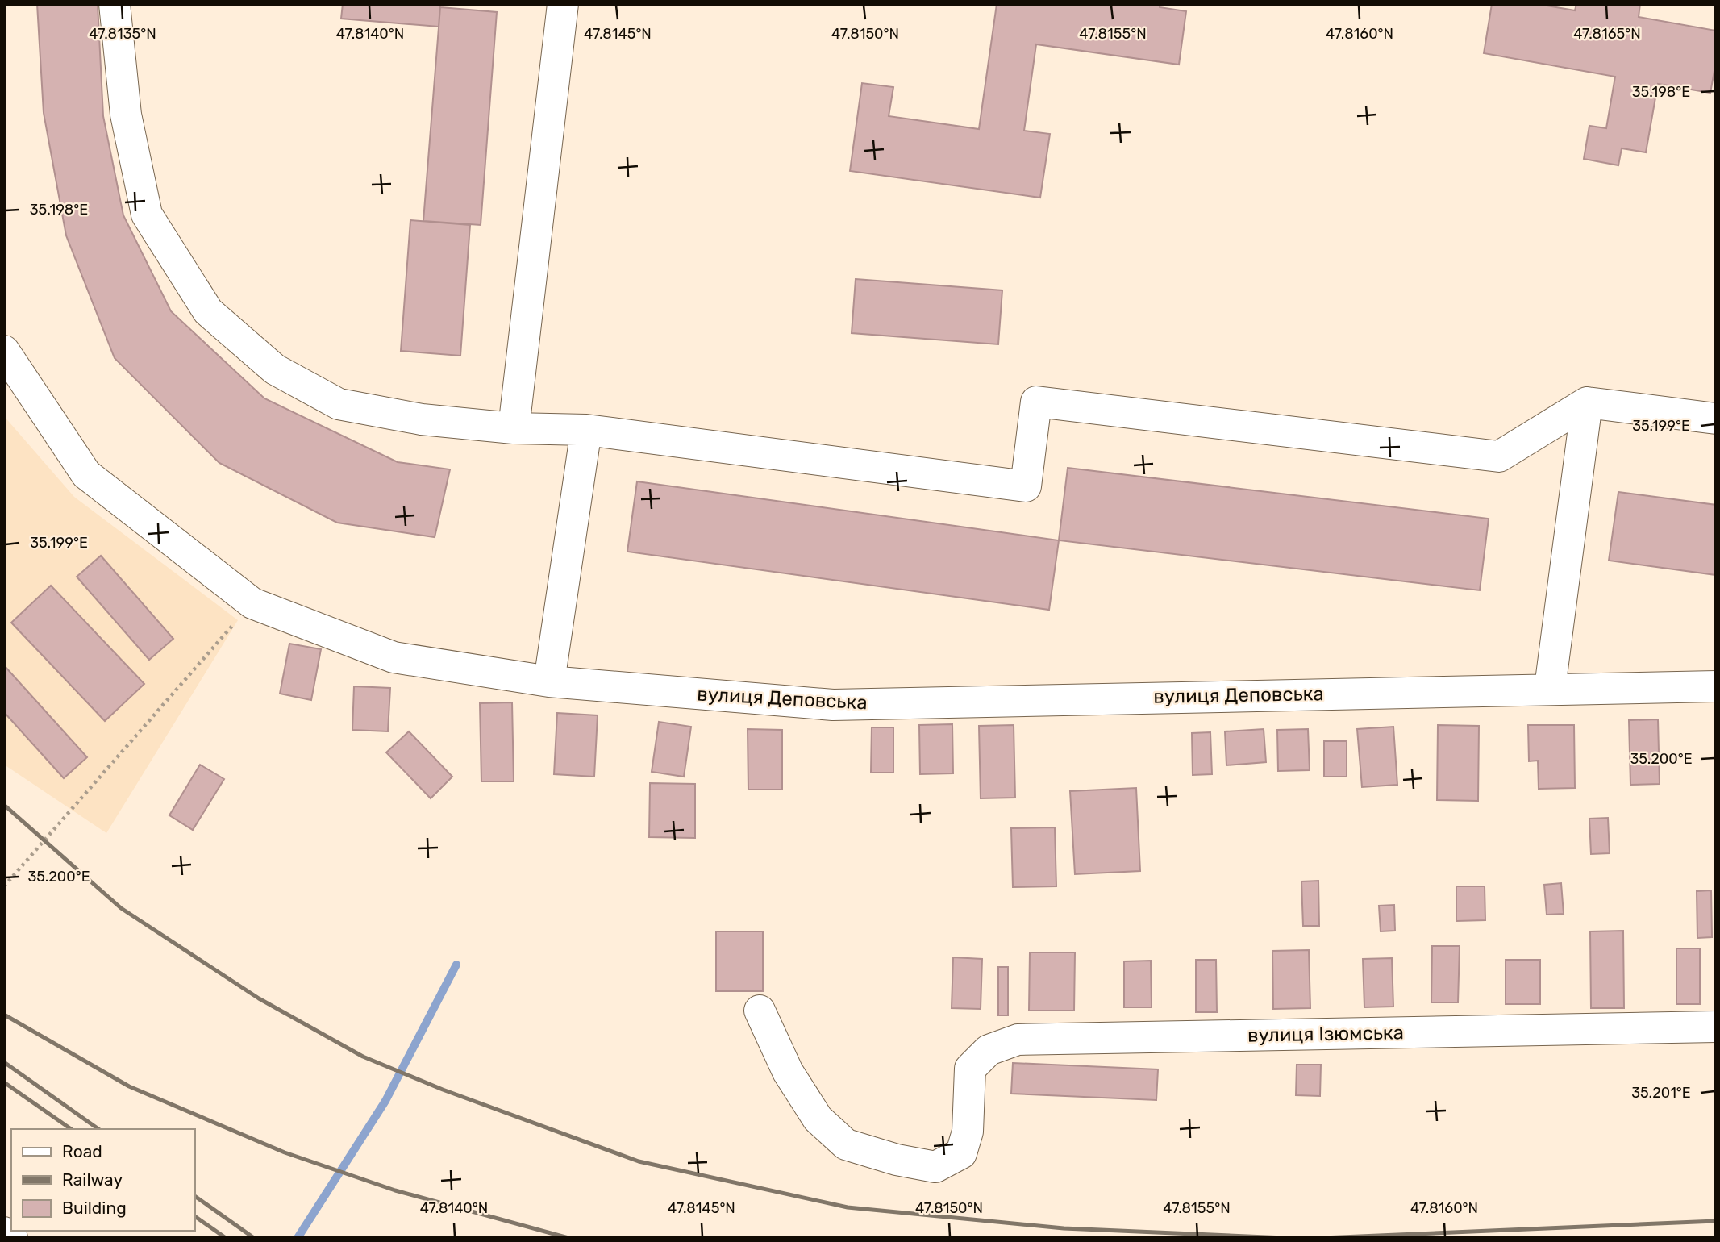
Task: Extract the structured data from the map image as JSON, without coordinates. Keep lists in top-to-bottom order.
{
  "streets": {
    "street": ["вулиця Деповська", "вулиця Ізюмська"]
  },
  "legend": ["Road", "Railway", "Building"],
  "coordinates": [
    "47.8135°N",
    "47.8140°N",
    "47.8145°N",
    "47.8150°N",
    "47.8155°N",
    "47.8160°N",
    "47.8165°N",
    "35.198°E",
    "35.199°E",
    "35.200°E",
    "35.201°E"
  ]
}
